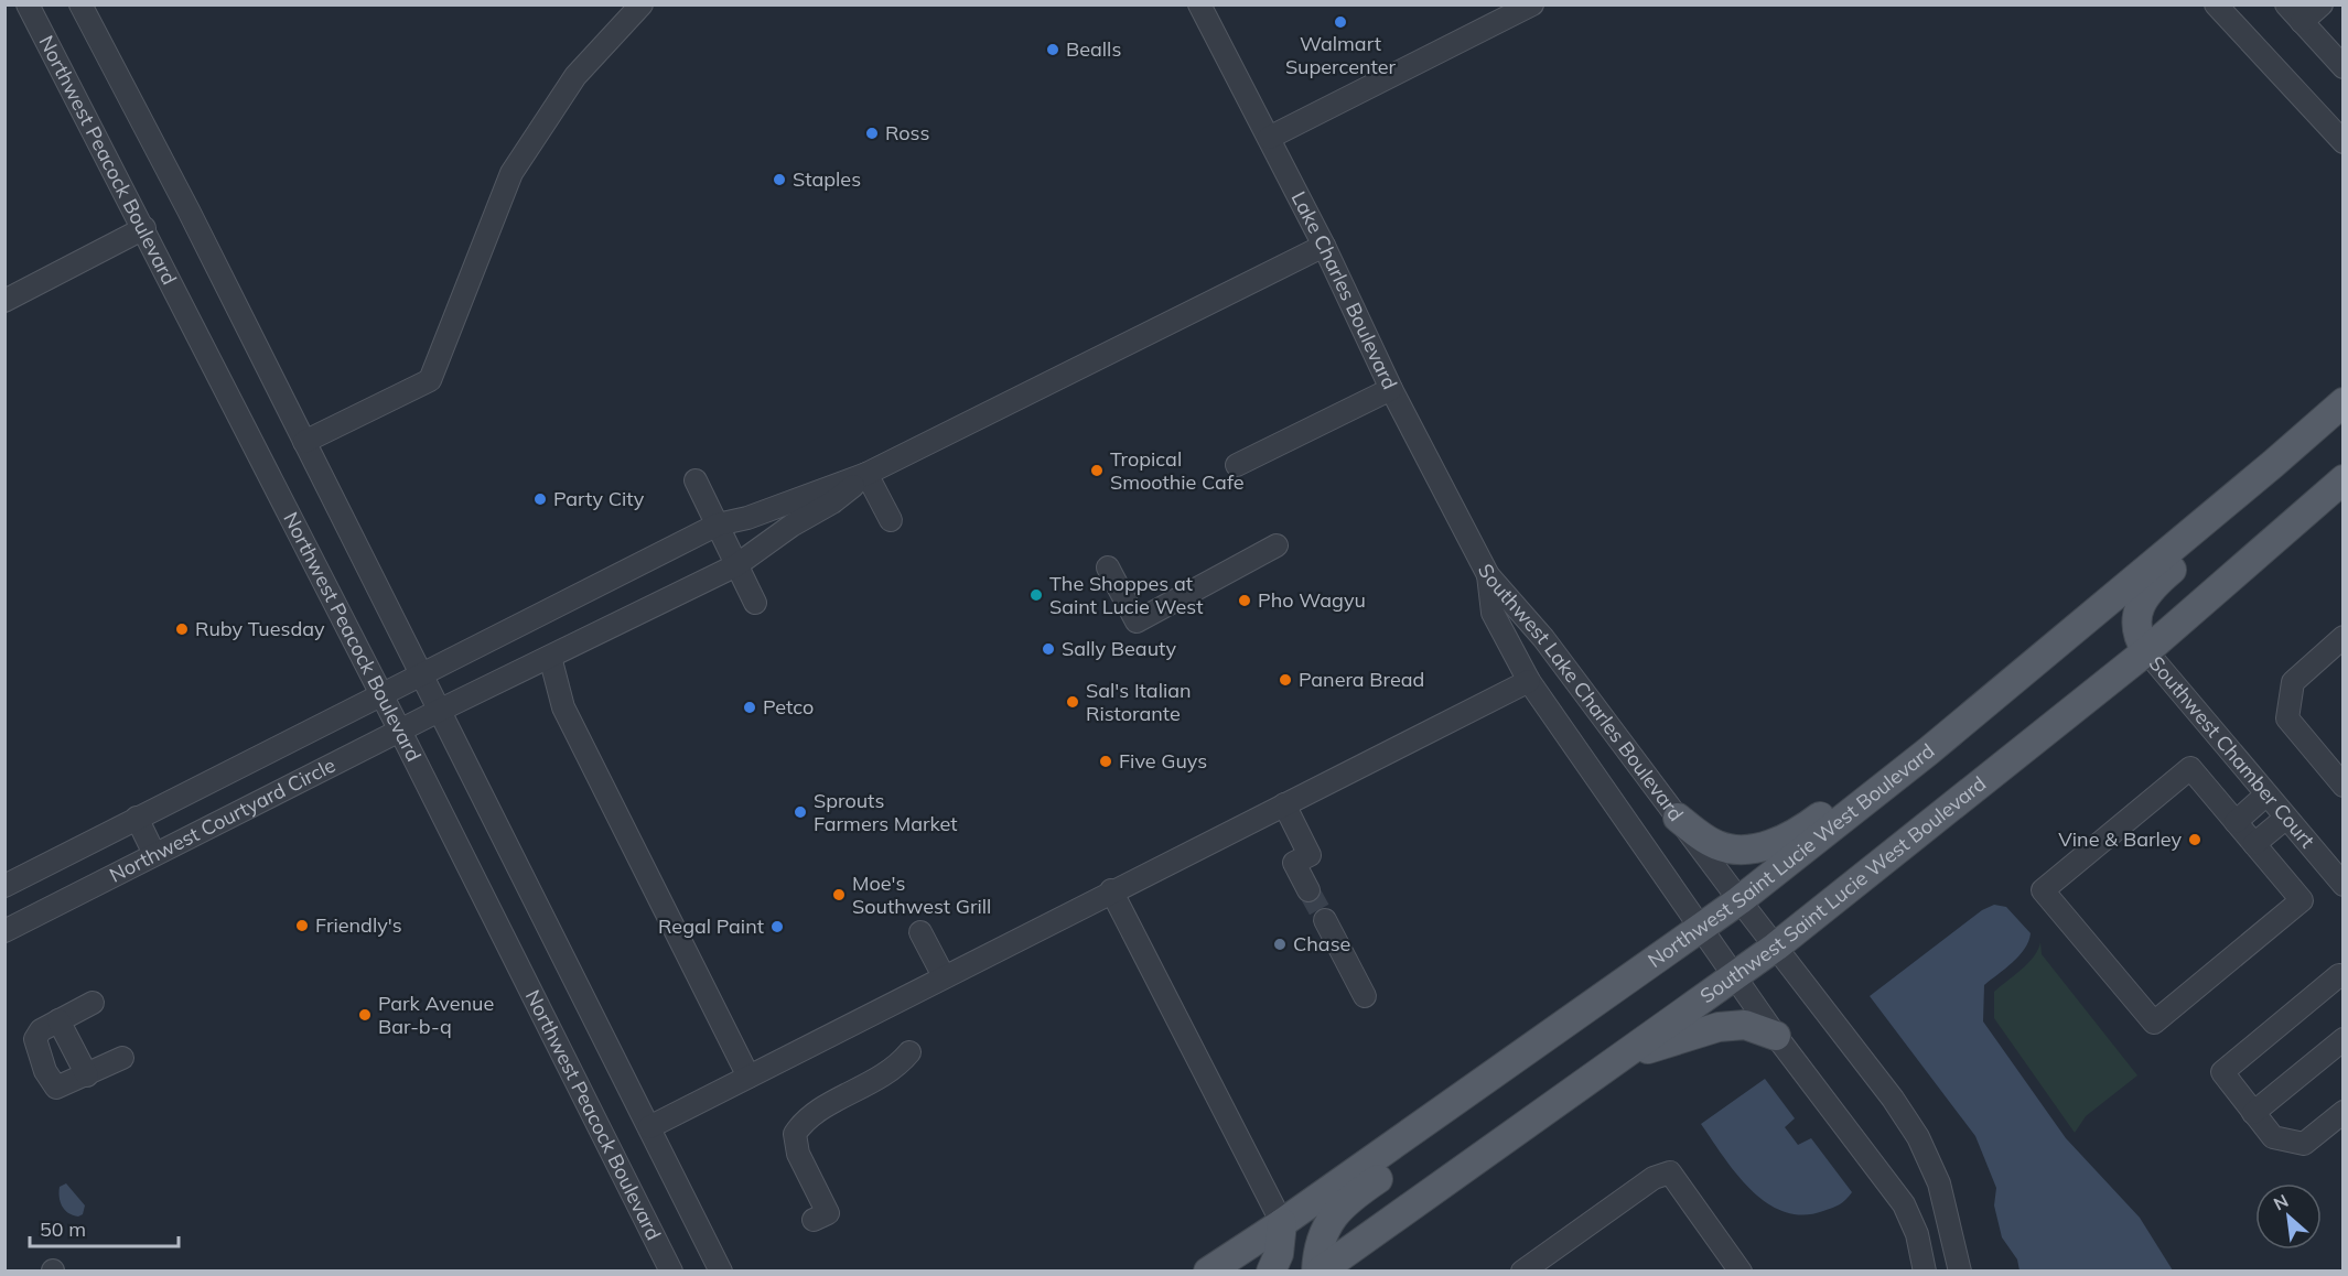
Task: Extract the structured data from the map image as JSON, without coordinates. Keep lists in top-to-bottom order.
{
  "streets": {
    "main road": ["Northwest Saint Lucie West Boulevard", "Southwest Saint Lucie West Boulevard"],
    "street": [
      "Northwest Peacock Boulevard",
      "Lake Charles Boulevard",
      "Southwest Lake Charles Boulevard",
      "Southwest Chamber Court",
      "Northwest Courtyard Circle"
    ]
  },
  "crossings": [
    ["Northwest Peacock Boulevard", "Northwest Courtyard Circle"],
    ["Lake Charles Boulevard", "Southwest Lake Charles Boulevard"],
    ["Southwest Lake Charles Boulevard", "Northwest Saint Lucie West Boulevard"],
    ["Southwest Lake Charles Boulevard", "Southwest Saint Lucie West Boulevard"],
    ["Southwest Chamber Court", "Southwest Saint Lucie West Boulevard"]
  ],
  "places": [
    "Walmart Supercenter",
    "Bealls",
    "Ross",
    "Staples",
    "Tropical Smoothie Cafe",
    "Party City",
    "The Shoppes at Saint Lucie West",
    "Pho Wagyu",
    "Ruby Tuesday",
    "Sally Beauty",
    "Panera Bread",
    "Sal's Italian Ristorante",
    "Petco",
    "Five Guys",
    "Sprouts Farmers Market",
    "Vine & Barley",
    "Moe's Southwest Grill",
    "Friendly's",
    "Regal Paint",
    "Chase",
    "Park Avenue Bar-b-q"
  ],
  "scale_bar": "50 m",
  "north": "top left"
}
